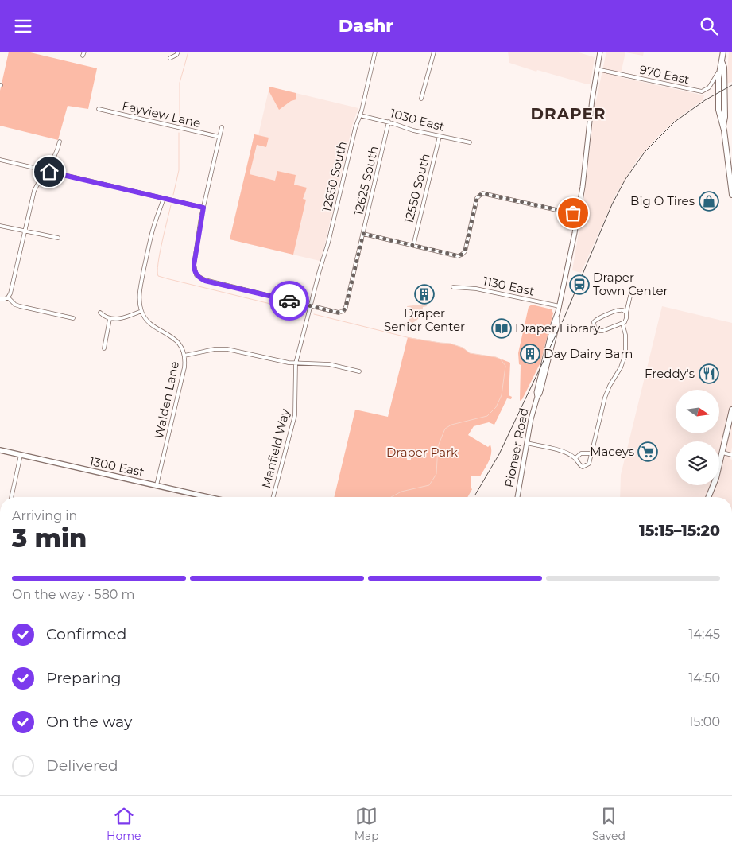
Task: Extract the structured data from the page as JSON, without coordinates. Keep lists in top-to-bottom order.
{
  "streets": {
    "main road": ["1300 East"],
    "street": [
      "970 East",
      "Fayview Lane",
      "1030 East",
      "12650 South",
      "12625 South",
      "12550 South",
      "1130 East",
      "Walden Lane",
      "Pioneer Road",
      "Manfield Way"
    ]
  },
  "crossings": [
    ["970 East", "Pioneer Road"],
    ["1030 East", "12650 South"],
    ["1030 East", "12625 South"],
    ["1030 East", "12550 South"],
    ["12650 South", "12625 South"],
    ["12650 South", "Manfield Way"],
    ["12625 South", "Manfield Way"],
    ["1130 East", "Pioneer Road"],
    ["Walden Lane", "1300 East"]
  ],
  "districts": ["DRAPER"],
  "parks": ["Draper Park"],
  "places": {
    "shop": ["Big O Tires"],
    "station": ["Draper Town Center"],
    "building": ["Draper Senior Center", "Day Dairy Barn"],
    "library": ["Draper Library"],
    "restaurant": ["Freddy's"],
    "supermarket": ["Maceys"]
  },
  "north": "right",
  "page": {
    "header": "Dashr",
    "heading": ["3 min", "Arriving in", "15:15–15:20"],
    "bar": "On the way · 580 m",
    "list": [
      ["Confirmed", "14:45"],
      ["Preparing", "14:50"],
      ["On the way", "15:00"],
      "Delivered"
    ],
    "tabs": ["Home", "Map", "Saved"]
  }
}
